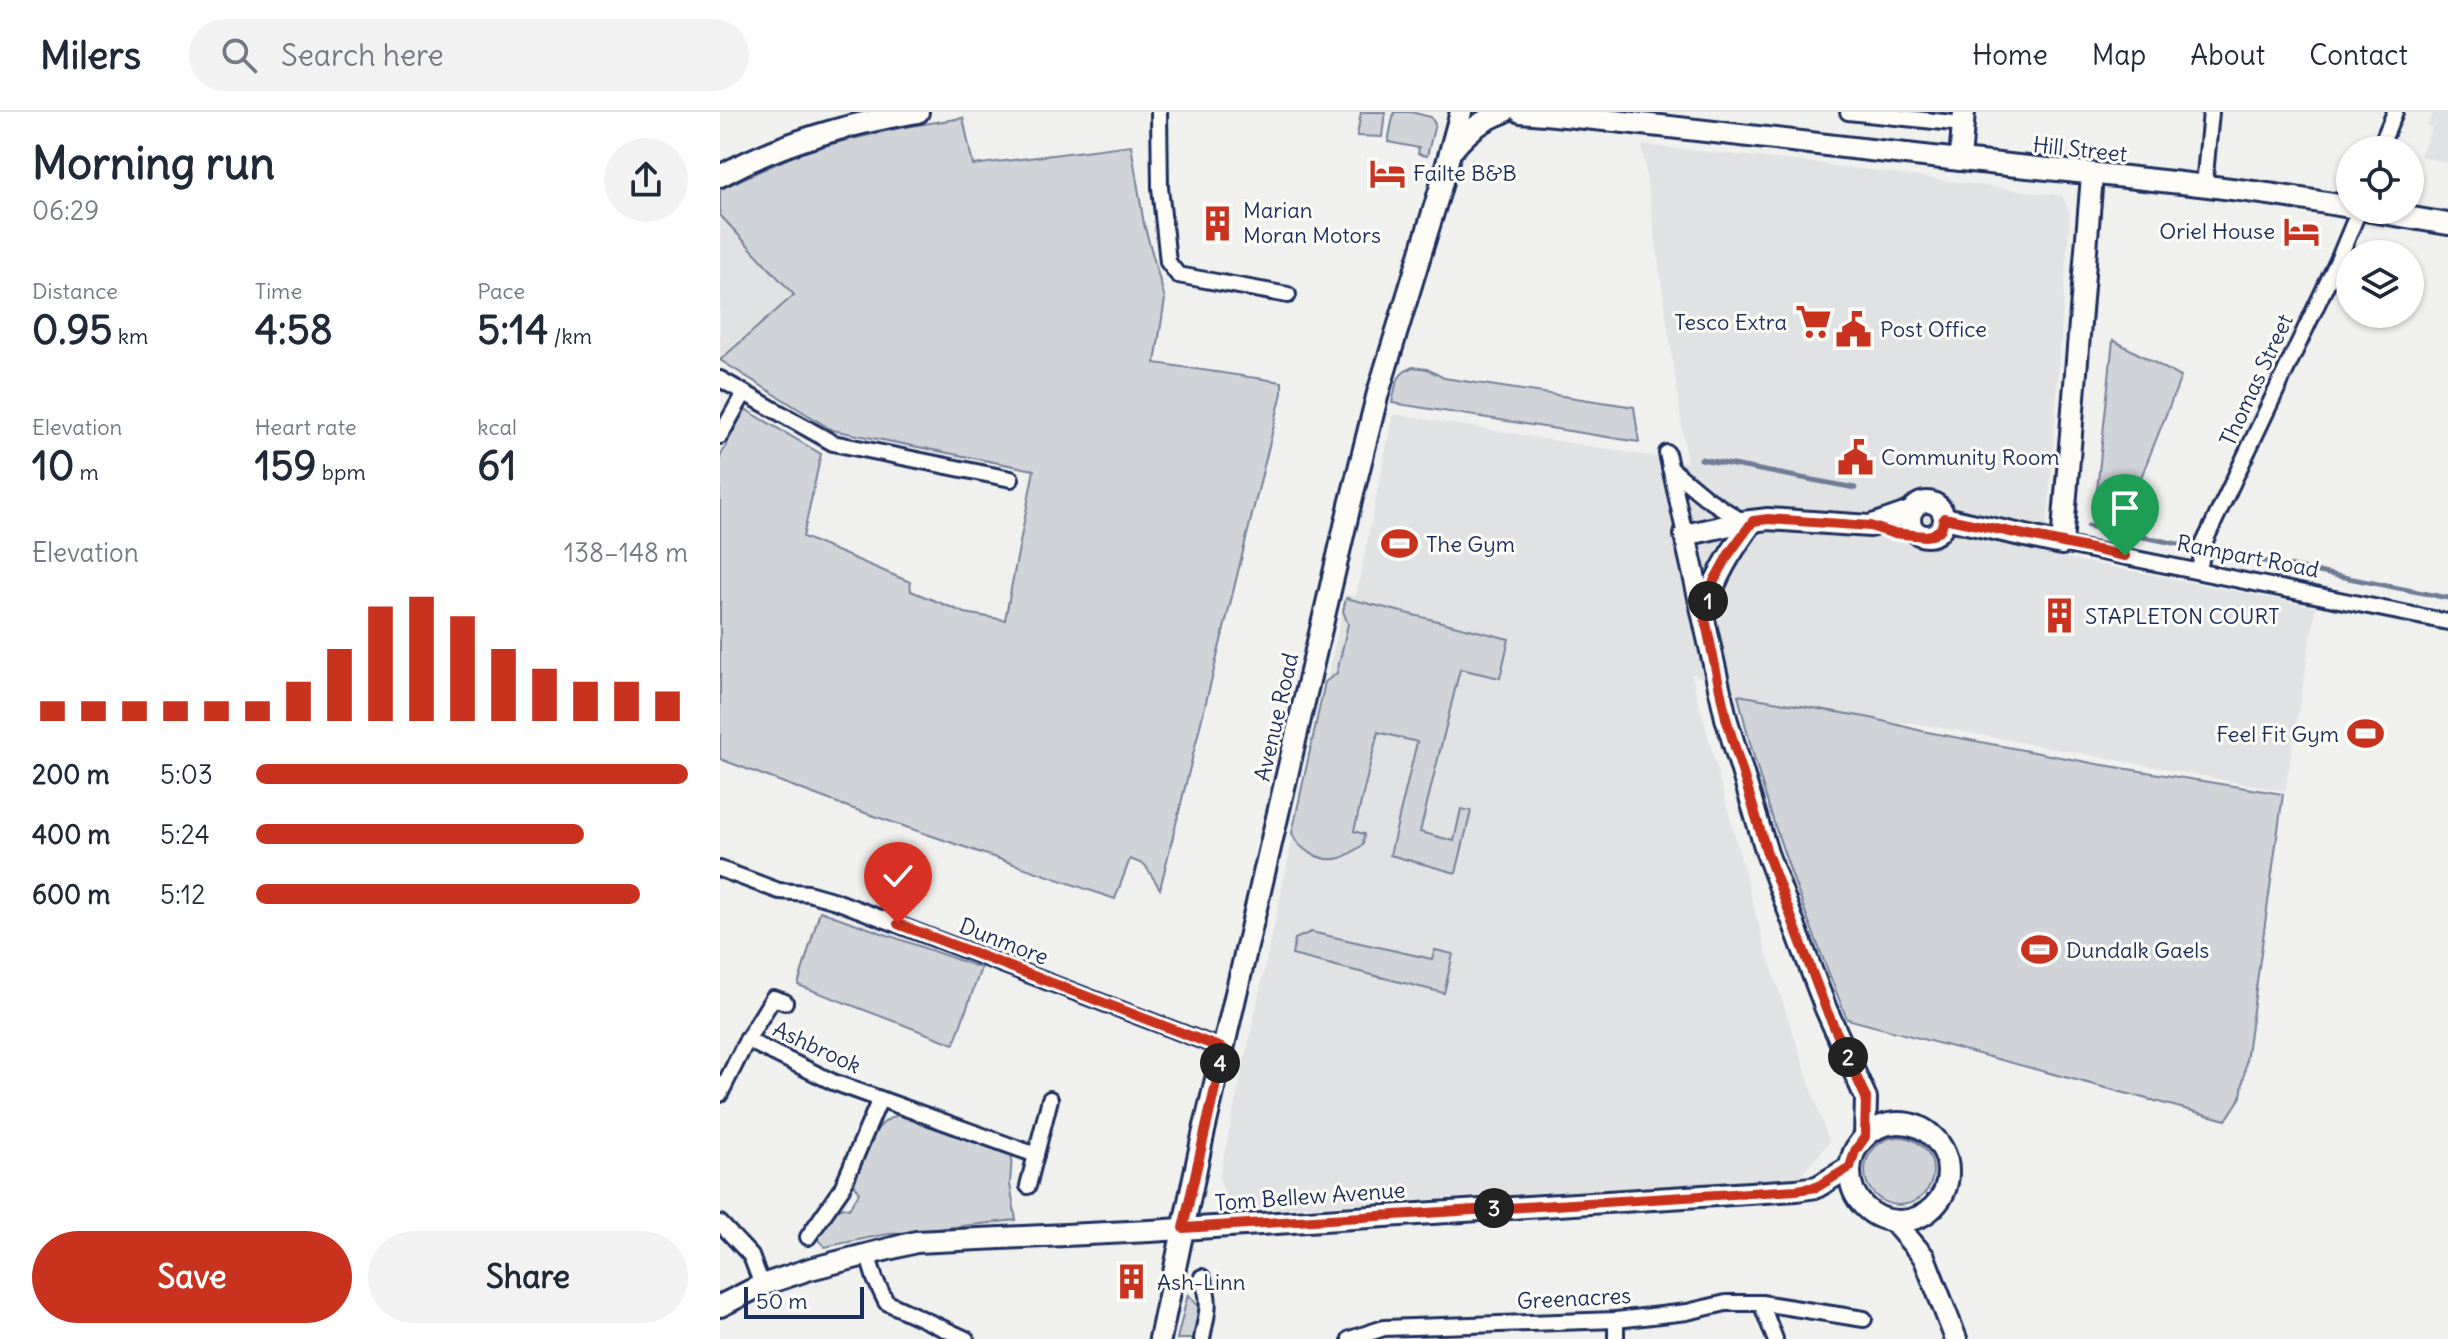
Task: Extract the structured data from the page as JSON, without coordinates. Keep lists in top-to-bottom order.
{
  "streets": {
    "street": [
      "Hill Street",
      "Thomas Street",
      "Rampart Road",
      "Avenue Road",
      "Dunmore",
      "Ashbrook",
      "Tom Bellew Avenue",
      "Greenacres"
    ]
  },
  "crossings": [
    ["Thomas Street", "Rampart Road"],
    ["Avenue Road", "Dunmore"],
    ["Avenue Road", "Tom Bellew Avenue"]
  ],
  "places": {
    "hotel": ["Failte B&B", "Oriel House"],
    "building": ["Marian Moran Motors", "STAPLETON COURT", "Ash-Linn"],
    "supermarket": ["Tesco Extra"],
    "public building": ["Post Office", "Community Room"],
    "sports": ["The Gym", "Feel Fit Gym", "Dundalk Gaels"]
  },
  "scale_bar": "50 m",
  "page": {
    "header": "Milers",
    "search": "Search here",
    "nav": [
      "Home",
      "Map",
      "About",
      "Contact"
    ],
    "heading": ["Morning run", "06:29"],
    "stats": [
      ["Distance", "0.95 km"],
      ["Time", "4:58"],
      ["Pace", "5:14 /km"],
      ["Elevation", "10 m"],
      ["Heart rate", "159 bpm"],
      ["kcal", "61"]
    ],
    "chart": ["Elevation", "138–148 m"],
    "pins": [
      "1",
      "2",
      "4",
      "3"
    ],
    "list": [
      {
        "name": "200 m",
        "note": "5:03"
      },
      {
        "name": "400 m",
        "note": "5:24"
      },
      {
        "name": "600 m",
        "note": "5:12"
      }
    ],
    "buttons": ["Save", "Share"],
    "scale": "50 m"
  }
}
